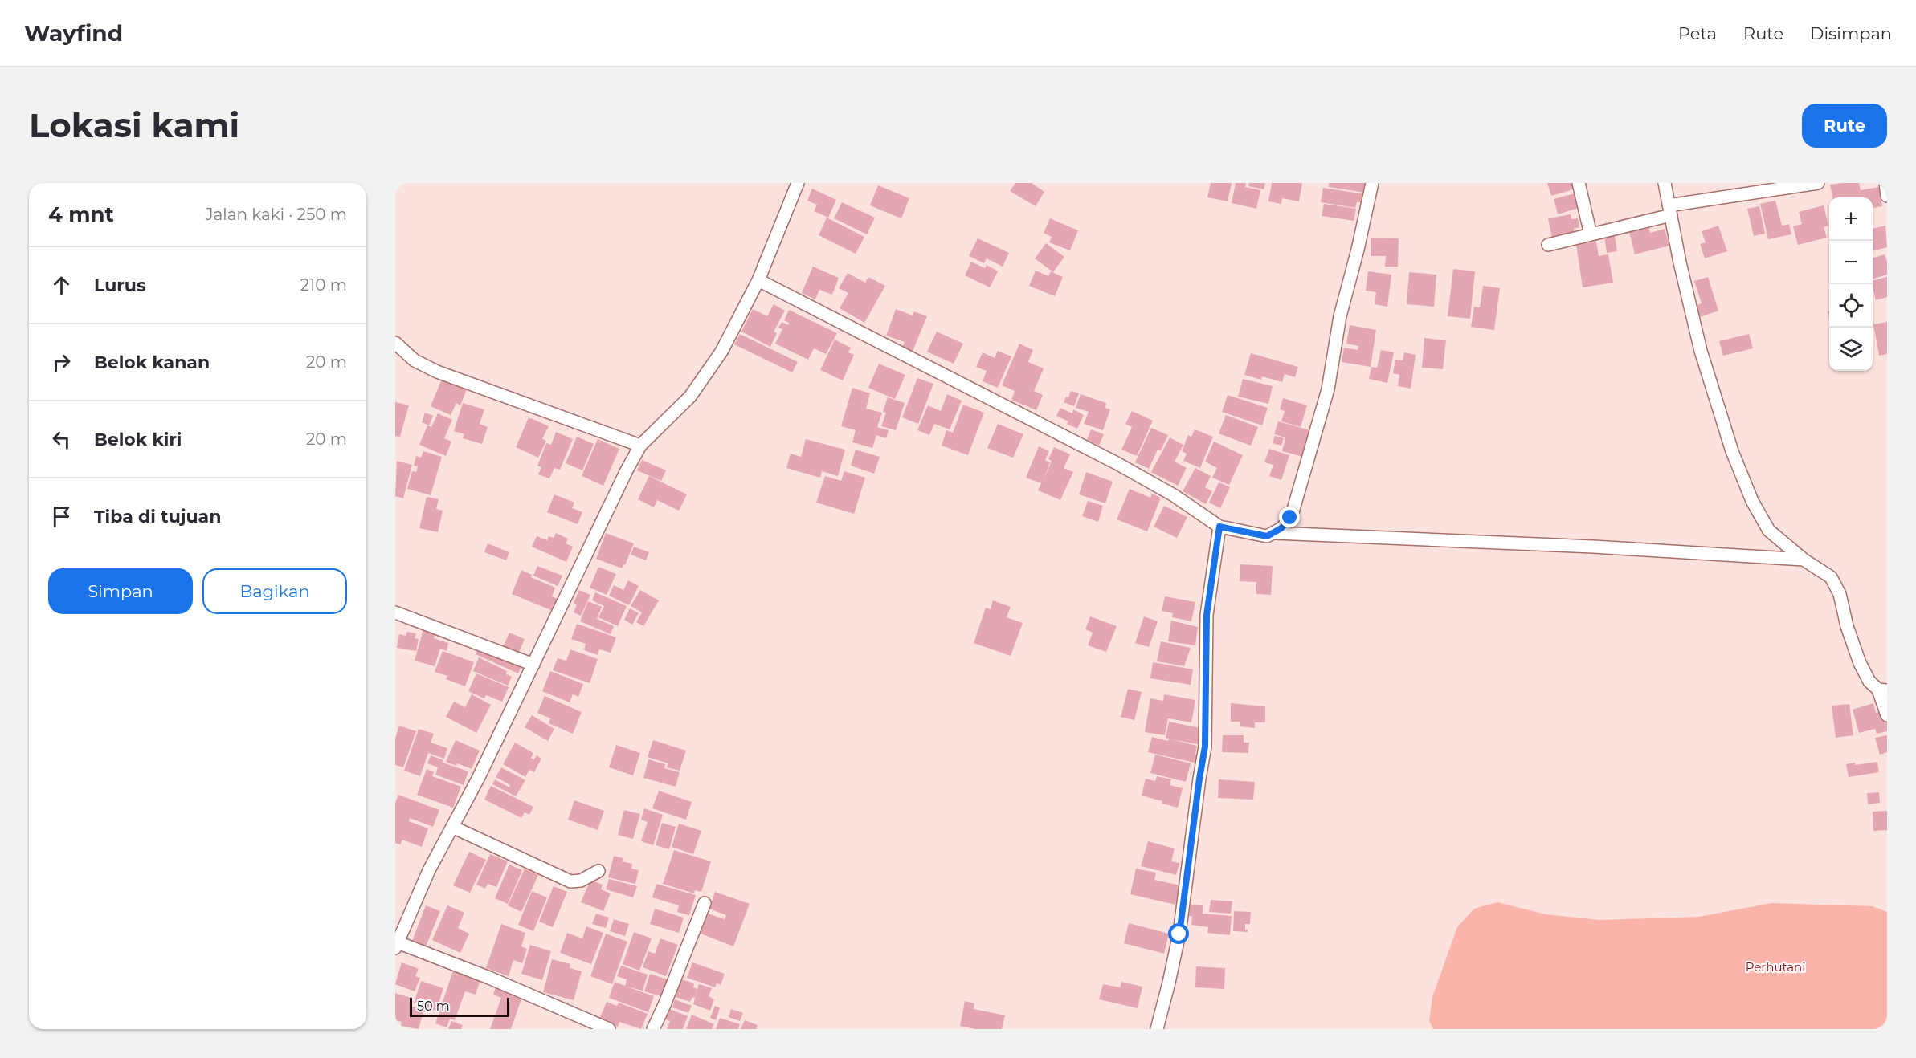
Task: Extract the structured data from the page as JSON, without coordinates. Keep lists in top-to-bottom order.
{
  "parks": ["Perhutani"],
  "scale_bar": "50 m",
  "page": {
    "header": "Wayfind",
    "nav": ["Peta", "Rute", "Disimpan"],
    "buttons": [
      "Rute",
      ["Simpan", "Bagikan"]
    ],
    "title": "Lokasi kami",
    "heading": ["4 mnt", "Jalan kaki · 250 m"],
    "map_buttons": ["+", "−"],
    "list": [
      ["Lurus", "210 m"],
      ["Belok kanan", "20 m"],
      ["Belok kiri", "20 m"],
      "Tiba di tujuan"
    ],
    "scale": "50 m"
  }
}
